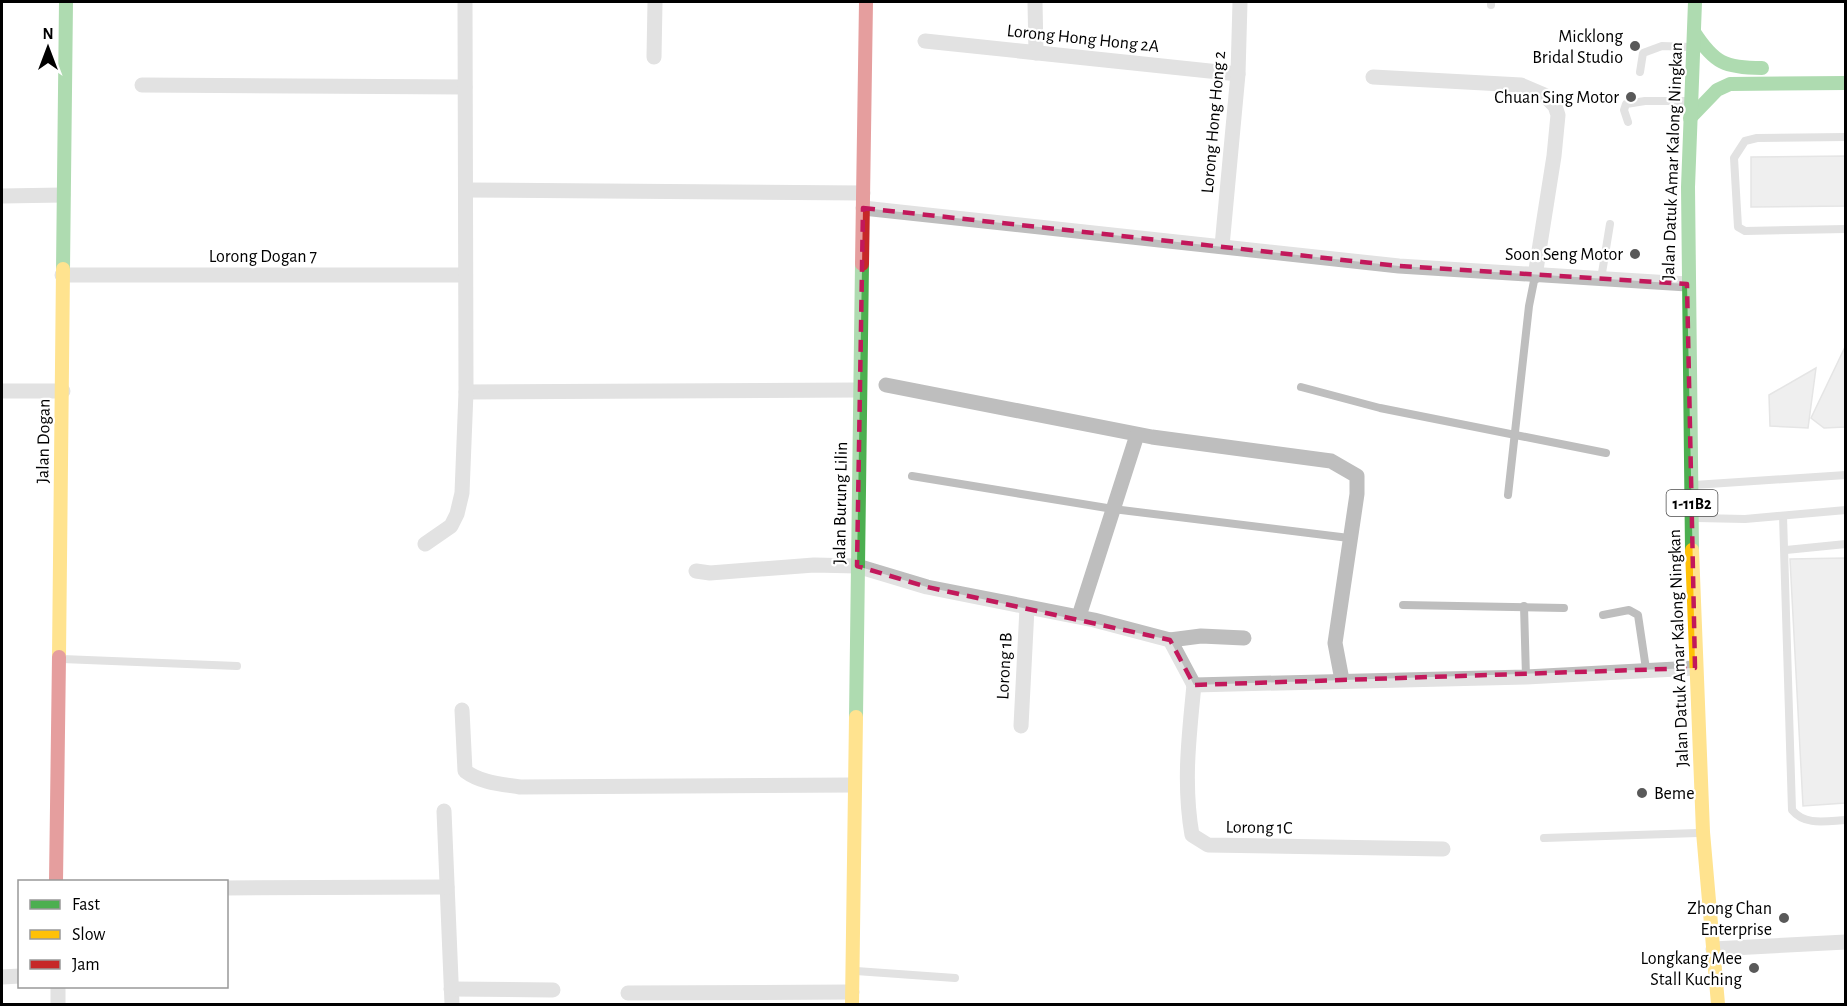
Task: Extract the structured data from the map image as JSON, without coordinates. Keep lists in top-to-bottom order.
{
  "streets": {
    "main road": [
      "Jalan Datuk Amar Kalong Ningkan",
      "Jalan Dogan",
      "Jalan Burung Lilin",
      "1-11B2"
    ],
    "street": [
      "Lorong Hong Hong 2A",
      "Lorong Hong Hong 2",
      "Lorong Dogan 7",
      "Lorong 1B",
      "Lorong 1C"
    ]
  },
  "crossings": [
    ["Lorong Hong Hong 2A", "Lorong Hong Hong 2"],
    ["Lorong Dogan 7", "Jalan Dogan"]
  ],
  "places": [
    "Micklong Bridal Studio",
    "Chuan Sing Motor",
    "Soon Seng Motor",
    "Beme",
    "Zhong Chan Enterprise",
    "Longkang Mee Stall Kuching"
  ],
  "legend": ["Fast", "Slow", "Jam"],
  "north": "top"
}
